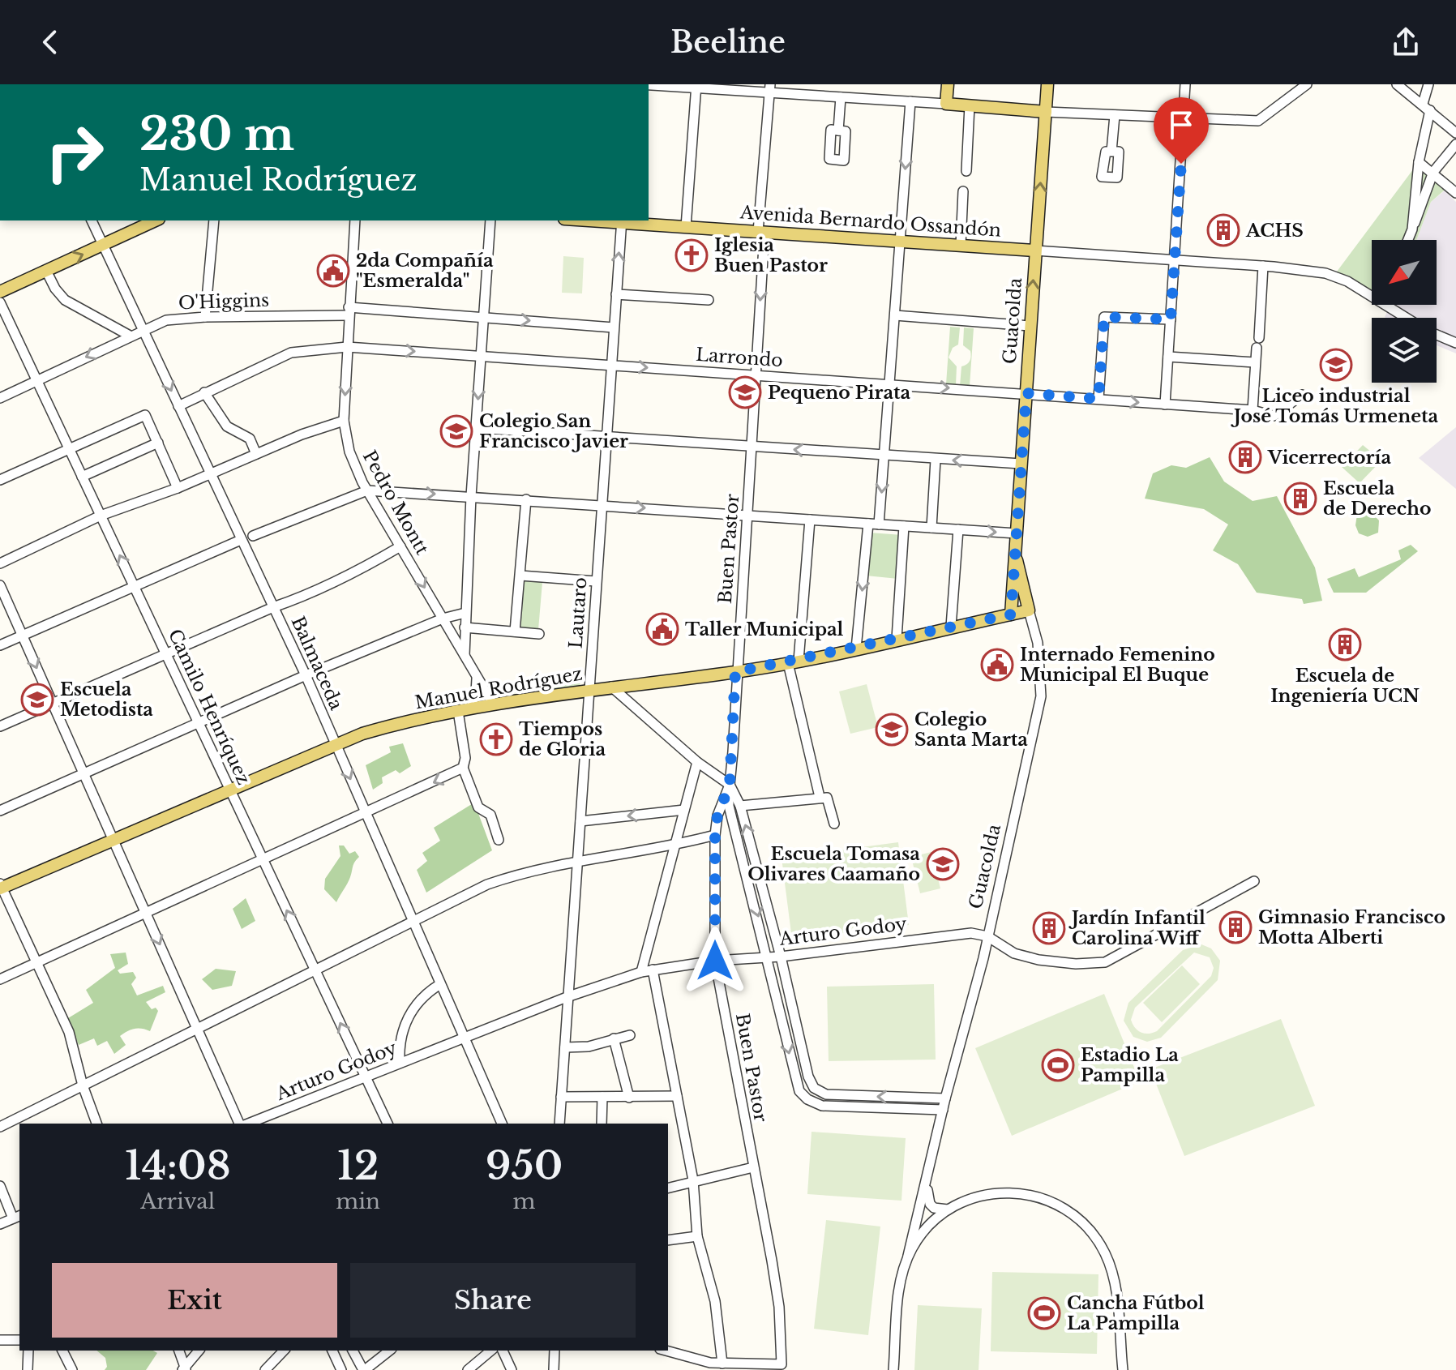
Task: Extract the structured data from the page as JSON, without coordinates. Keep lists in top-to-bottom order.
{
  "streets": {
    "main road": ["Avenida Bernardo Ossandón", "Guacolda", "Manuel Rodríguez"],
    "street": [
      "O'Higgins",
      "Larrondo",
      "Pedro Montt",
      "Buen Pastor",
      "Lautaro",
      "Balmaceda",
      "Camilo Henríquez",
      "Arturo Godoy"
    ]
  },
  "crossings": [
    ["Avenida Bernardo Ossandón", "Guacolda"],
    ["Avenida Bernardo Ossandón", "Buen Pastor"],
    ["Avenida Bernardo Ossandón", "Lautaro"],
    ["O'Higgins", "Pedro Montt"],
    ["O'Higgins", "Lautaro"],
    ["O'Higgins", "Balmaceda"],
    ["O'Higgins", "Camilo Henríquez"],
    ["Guacolda", "Larrondo"],
    ["Guacolda", "Manuel Rodríguez"],
    ["Guacolda", "Arturo Godoy"],
    ["Larrondo", "Pedro Montt"],
    ["Larrondo", "Buen Pastor"],
    ["Larrondo", "Lautaro"],
    ["Larrondo", "Balmaceda"],
    ["Pedro Montt", "Manuel Rodríguez"],
    ["Buen Pastor", "Manuel Rodríguez"],
    ["Buen Pastor", "Arturo Godoy"],
    ["Lautaro", "Manuel Rodríguez"],
    ["Lautaro", "Arturo Godoy"],
    ["Balmaceda", "Manuel Rodríguez"],
    ["Balmaceda", "Arturo Godoy"],
    ["Manuel Rodríguez", "Camilo Henríquez"],
    ["Camilo Henríquez", "Arturo Godoy"]
  ],
  "one_way": ["Camilo Henríquez"],
  "places": {
    "building": [
      "ACHS",
      "Vicerrectoría",
      "Escuela de Derecho",
      "Escuela de Ingeniería UCN",
      "Gimnasio Francisco Motta Alberti",
      "Jardín Infantil Carolina Wiff"
    ],
    "church": ["Iglesia Buen Pastor", "Tiempos de Gloria"],
    "public building": ["2da Compañía \"Esmeralda\"", "Taller Municipal", "Internado Femenino Municipal El Buque"],
    "school or university": [
      "Liceo industrial José Tomás Urmeneta",
      "Pequeno Pirata",
      "Colegio San Francisco Javier",
      "Escuela Metodista",
      "Colegio Santa Marta",
      "Escuela Tomasa Olivares Caamaño"
    ],
    "sports": ["Estadio La Pampilla", "Cancha Fútbol La Pampilla"]
  },
  "north": "bottom left",
  "page": {
    "header": "Beeline",
    "turn": ["230 m", "Manuel Rodríguez"],
    "eta": [
      "14:08",
      "Arrival",
      "12",
      "min",
      "950",
      "m"
    ],
    "buttons": ["Exit", "Share"]
  }
}
